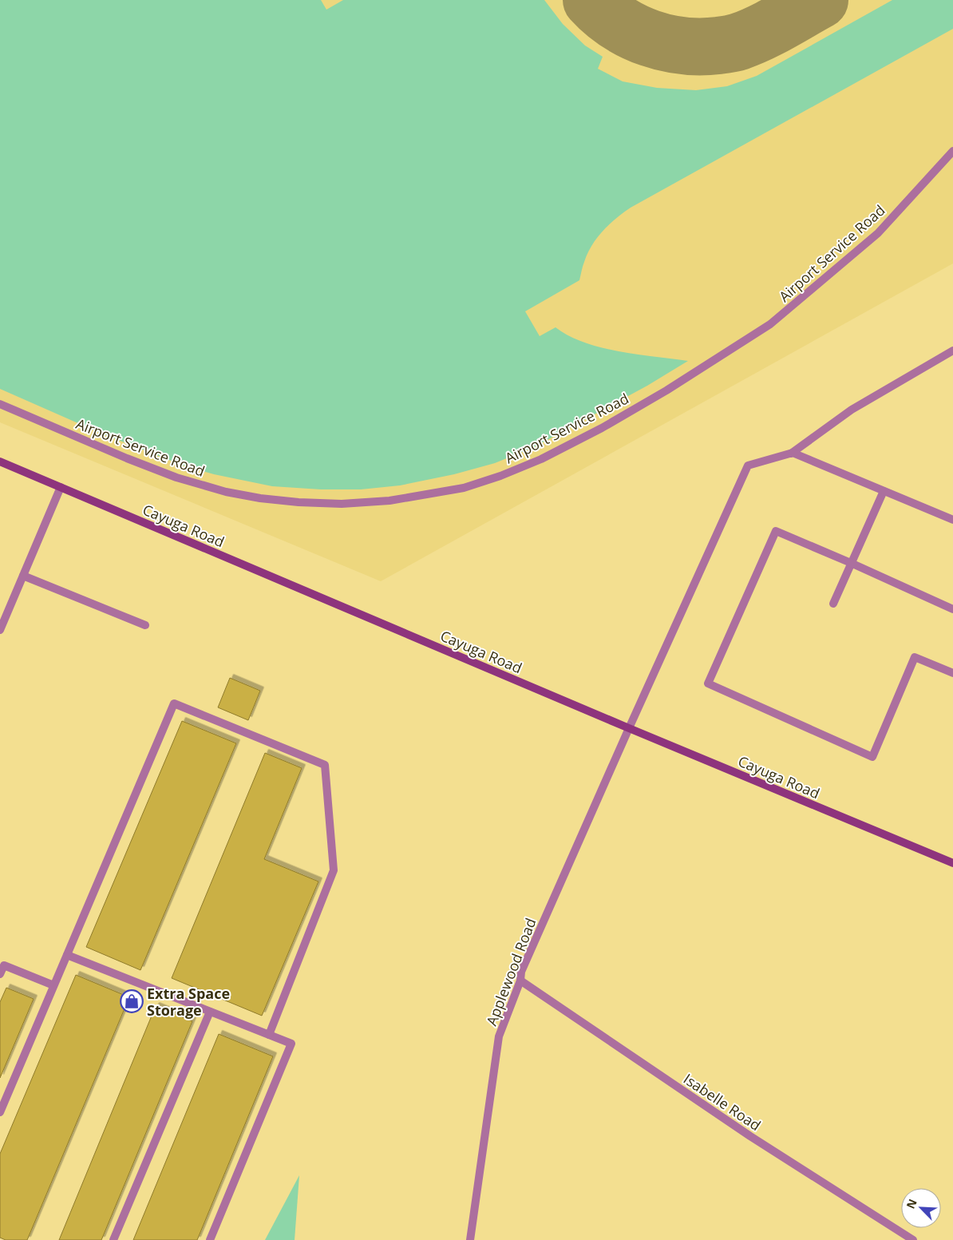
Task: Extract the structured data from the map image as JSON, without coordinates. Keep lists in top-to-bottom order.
{
  "streets": {
    "main road": ["Cayuga Road"],
    "street": ["Airport Service Road", "Applewood Road", "Isabelle Road"]
  },
  "crossings": [
    ["Cayuga Road", "Applewood Road"],
    ["Applewood Road", "Isabelle Road"]
  ],
  "places": {
    "shop": ["Extra Space Storage"]
  },
  "north": "top left"
}
